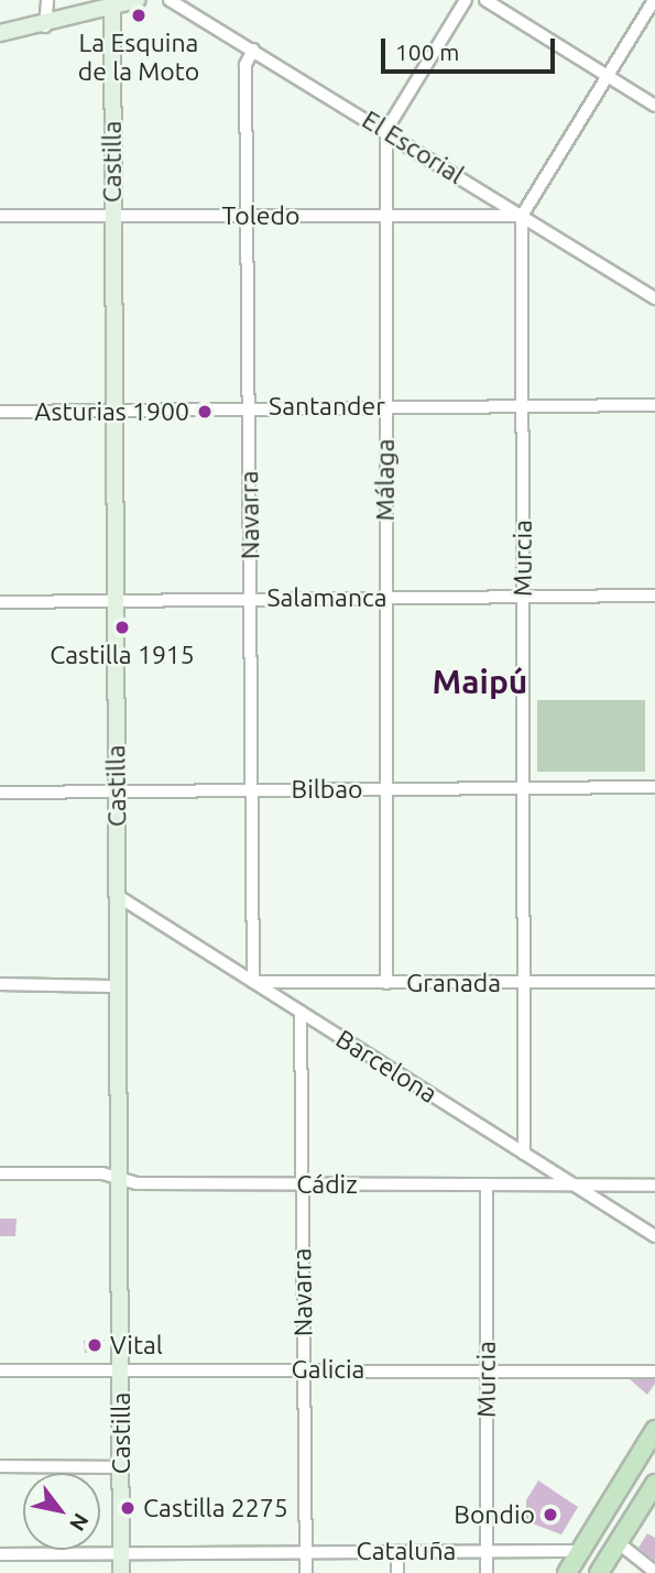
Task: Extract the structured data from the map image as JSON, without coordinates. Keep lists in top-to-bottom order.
{
  "streets": {
    "street": [
      "El Escorial",
      "Castilla",
      "Toledo",
      "Santander",
      "Málaga",
      "Navarra",
      "Murcia",
      "Salamanca",
      "Bilbao",
      "Granada",
      "Barcelona",
      "Cádiz",
      "Galicia",
      "Cataluña"
    ]
  },
  "crossings": [
    ["El Escorial", "Toledo"],
    ["El Escorial", "Málaga"],
    ["El Escorial", "Navarra"],
    ["El Escorial", "Murcia"],
    ["Castilla", "Toledo"],
    ["Castilla", "Santander"],
    ["Castilla", "Salamanca"],
    ["Castilla", "Bilbao"],
    ["Castilla", "Barcelona"],
    ["Castilla", "Cádiz"],
    ["Castilla", "Galicia"],
    ["Castilla", "Cataluña"],
    ["Toledo", "Málaga"],
    ["Toledo", "Navarra"],
    ["Toledo", "Murcia"],
    ["Santander", "Málaga"],
    ["Santander", "Navarra"],
    ["Santander", "Murcia"],
    ["Málaga", "Salamanca"],
    ["Málaga", "Bilbao"],
    ["Málaga", "Granada"],
    ["Navarra", "Salamanca"],
    ["Navarra", "Bilbao"],
    ["Navarra", "Granada"],
    ["Navarra", "Barcelona"],
    ["Navarra", "Cádiz"],
    ["Navarra", "Galicia"],
    ["Navarra", "Cataluña"],
    ["Murcia", "Salamanca"],
    ["Murcia", "Bilbao"],
    ["Murcia", "Granada"],
    ["Murcia", "Barcelona"],
    ["Murcia", "Cádiz"],
    ["Murcia", "Galicia"],
    ["Murcia", "Cataluña"],
    ["Granada", "Barcelona"],
    ["Barcelona", "Cádiz"]
  ],
  "districts": ["Maipú"],
  "places": [
    "La Esquina de la Moto",
    "Asturias 1900",
    "Castilla 1915",
    "Vital",
    "Castilla 2275",
    "Bondio"
  ],
  "scale_bar": "100 m",
  "north": "bottom right"
}
